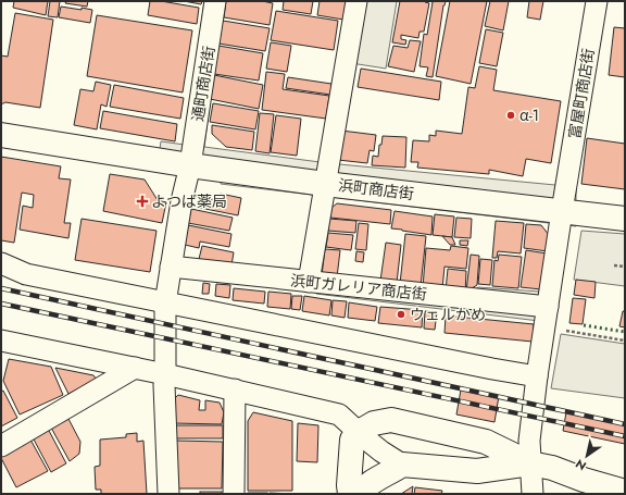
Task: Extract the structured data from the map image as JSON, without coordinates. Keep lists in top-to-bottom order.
{
  "streets": {
    "street": [
      "通町商店街",
      "富屋町商店街",
      "浜町商店街",
      "浜町ガレリア商店街"
    ]
  },
  "crossings": [
    ["通町商店街", "浜町商店街"],
    ["通町商店街", "浜町ガレリア商店街"],
    ["富屋町商店街", "浜町商店街"],
    ["富屋町商店街", "浜町ガレリア商店街"]
  ],
  "places": {
    "other": ["α-1", "ウェルかめ"],
    "health": ["よつば薬局"]
  },
  "north": "bottom left"
}
